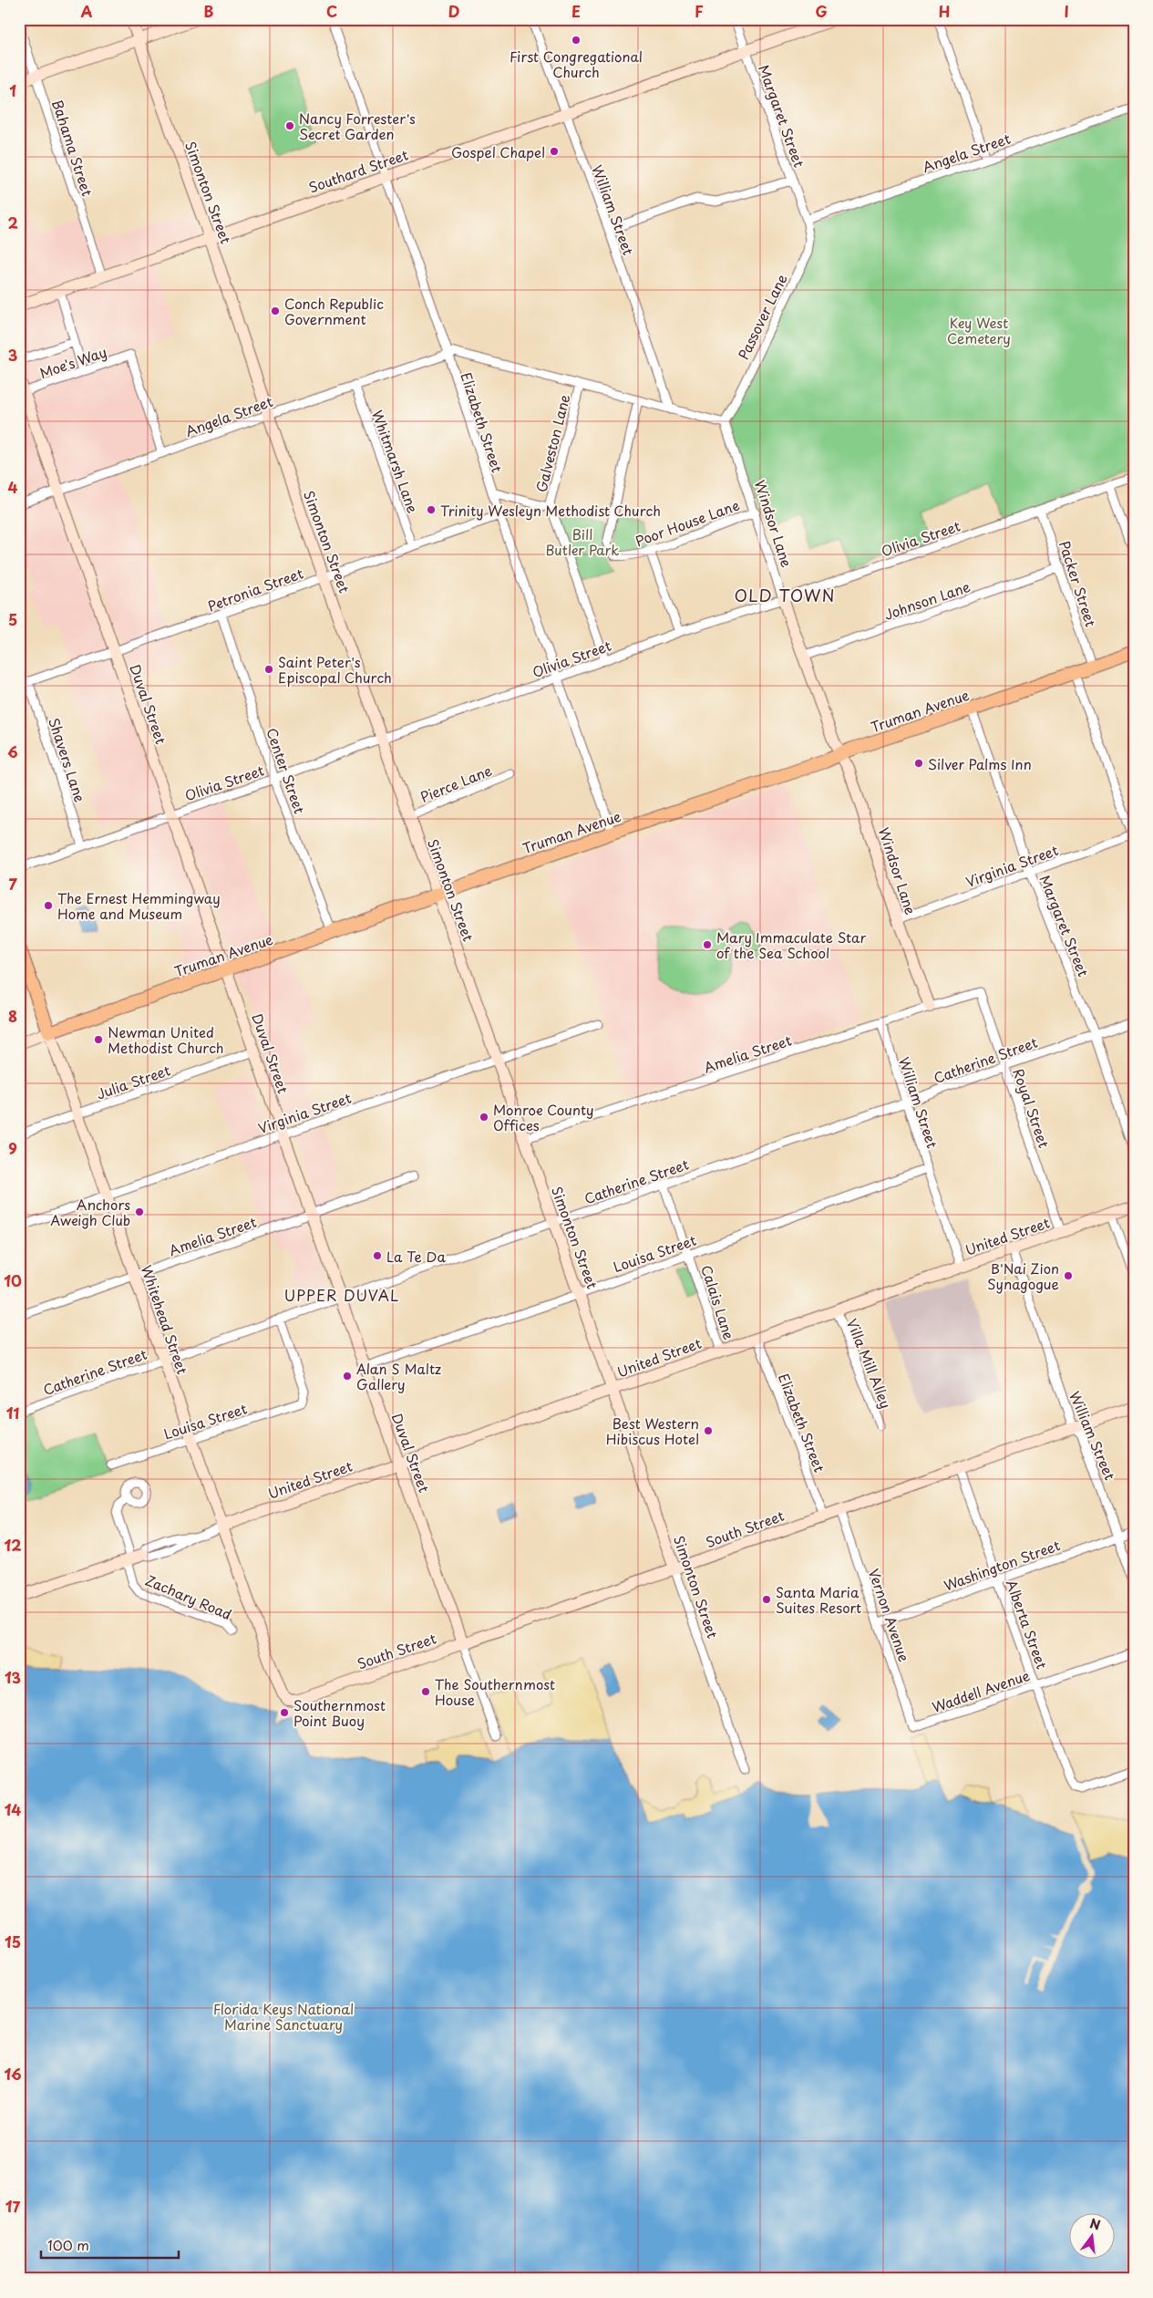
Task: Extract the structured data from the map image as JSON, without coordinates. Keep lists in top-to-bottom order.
{
  "streets": {
    "main road": ["Truman Avenue", "Whitehead Street"],
    "street": [
      "Margaret Street",
      "Bahama Street",
      "Angela Street",
      "Southard Street",
      "Simonton Street",
      "William Street",
      "Passover Lane",
      "Moe's Way",
      "Elizabeth Street",
      "Galveston Lane",
      "Whitmarsh Lane",
      "Poor House Lane",
      "Windsor Lane",
      "Olivia Street",
      "Packer Street",
      "Petronia Street",
      "Johnson Lane",
      "Duval Street",
      "Shavers Lane",
      "Center Street",
      "Pierce Lane",
      "Virginia Street",
      "Amelia Street",
      "Catherine Street",
      "Julia Street",
      "Royal Street",
      "United Street",
      "Louisa Street",
      "Calais Lane",
      "Villa Mill Alley",
      "South Street",
      "Washington Street",
      "Zachary Road",
      "Vernon Avenue",
      "Alberta Street",
      "Waddell Avenue"
    ]
  },
  "crossings": [
    ["Margaret Street", "Angela Street"],
    ["Margaret Street", "Southard Street"],
    ["Margaret Street", "Passover Lane"],
    ["Margaret Street", "Truman Avenue"],
    ["Margaret Street", "Virginia Street"],
    ["Margaret Street", "Catherine Street"],
    ["Bahama Street", "Southard Street"],
    ["Angela Street", "Simonton Street"],
    ["Angela Street", "Passover Lane"],
    ["Angela Street", "Moe's Way"],
    ["Angela Street", "Elizabeth Street"],
    ["Angela Street", "Whitmarsh Lane"],
    ["Angela Street", "Duval Street"],
    ["Southard Street", "Simonton Street"],
    ["Southard Street", "William Street"],
    ["Southard Street", "Elizabeth Street"],
    ["Simonton Street", "Olivia Street"],
    ["Simonton Street", "Petronia Street"],
    ["Simonton Street", "Truman Avenue"],
    ["Simonton Street", "Pierce Lane"],
    ["Simonton Street", "Virginia Street"],
    ["Simonton Street", "Amelia Street"],
    ["Simonton Street", "Catherine Street"],
    ["Simonton Street", "United Street"],
    ["Simonton Street", "Louisa Street"],
    ["Simonton Street", "South Street"],
    ["William Street", "Amelia Street"],
    ["William Street", "Catherine Street"],
    ["William Street", "United Street"],
    ["William Street", "Louisa Street"],
    ["William Street", "South Street"],
    ["William Street", "Washington Street"],
    ["Passover Lane", "Windsor Lane"],
    ["Moe's Way", "Duval Street"],
    ["Elizabeth Street", "Galveston Lane"],
    ["Elizabeth Street", "Olivia Street"],
    ["Elizabeth Street", "Petronia Street"],
    ["Elizabeth Street", "Truman Avenue"],
    ["Elizabeth Street", "United Street"],
    ["Elizabeth Street", "South Street"],
    ["Galveston Lane", "Olivia Street"],
    ["Whitmarsh Lane", "Petronia Street"],
    ["Poor House Lane", "Windsor Lane"],
    ["Windsor Lane", "Olivia Street"],
    ["Windsor Lane", "Johnson Lane"],
    ["Windsor Lane", "Truman Avenue"],
    ["Windsor Lane", "Virginia Street"],
    ["Windsor Lane", "Amelia Street"],
    ["Olivia Street", "Packer Street"],
    ["Olivia Street", "Duval Street"],
    ["Olivia Street", "Shavers Lane"],
    ["Olivia Street", "Center Street"],
    ["Packer Street", "Johnson Lane"],
    ["Packer Street", "Truman Avenue"],
    ["Petronia Street", "Duval Street"],
    ["Petronia Street", "Shavers Lane"],
    ["Petronia Street", "Center Street"],
    ["Duval Street", "Truman Avenue"],
    ["Duval Street", "Virginia Street"],
    ["Duval Street", "Amelia Street"],
    ["Duval Street", "Catherine Street"],
    ["Duval Street", "Julia Street"],
    ["Duval Street", "United Street"],
    ["Duval Street", "Louisa Street"],
    ["Duval Street", "South Street"],
    ["Truman Avenue", "Center Street"],
    ["Truman Avenue", "Whitehead Street"],
    ["Virginia Street", "Whitehead Street"],
    ["Amelia Street", "Royal Street"],
    ["Amelia Street", "Whitehead Street"],
    ["Catherine Street", "Royal Street"],
    ["Catherine Street", "Louisa Street"],
    ["Catherine Street", "Calais Lane"],
    ["Catherine Street", "Whitehead Street"],
    ["Julia Street", "Whitehead Street"],
    ["Royal Street", "United Street"],
    ["United Street", "Calais Lane"],
    ["United Street", "Whitehead Street"],
    ["United Street", "Villa Mill Alley"],
    ["United Street", "Zachary Road"],
    ["Louisa Street", "Calais Lane"],
    ["Louisa Street", "Whitehead Street"],
    ["Whitehead Street", "South Street"],
    ["South Street", "Vernon Avenue"],
    ["South Street", "Alberta Street"],
    ["Washington Street", "Vernon Avenue"],
    ["Washington Street", "Alberta Street"],
    ["Vernon Avenue", "Waddell Avenue"],
    ["Alberta Street", "Waddell Avenue"]
  ],
  "districts": ["OLD TOWN", "UPPER DUVAL"],
  "parks": ["Key West Cemetery", "Bill Butler Park", "Florida Keys National Marine Sanctuary"],
  "places": [
    "First Congregational Church",
    "Nancy Forrester's Secret Garden",
    "Gospel Chapel",
    "Conch Republic Government",
    "Trinity Wesleyn Methodist Church",
    "Saint Peter's Episcopal Church",
    "Silver Palms Inn",
    "The Ernest Hemmingway Home and Museum",
    "Mary Immaculate Star of the Sea School",
    "Newman United Methodist Church",
    "Monroe County Offices",
    "Anchors Aweigh Club",
    "La Te Da",
    "B'Nai Zion Synagogue",
    "Alan S Maltz Gallery",
    "Best Western Hibiscus Hotel",
    "Santa Maria Suites Resort",
    "The Southernmost House",
    "Southernmost Point Buoy"
  ],
  "scale_bar": "100 m",
  "north": "top",
  "grid": {
    "columns": [
      "A",
      "B",
      "C",
      "D",
      "E",
      "F",
      "G",
      "H",
      "I"
    ],
    "rows": [
      "1",
      "2",
      "3",
      "4",
      "5",
      "6",
      "7",
      "8",
      "9",
      "10",
      "11",
      "12",
      "13",
      "14",
      "15",
      "16",
      "17"
    ]
  }
}
